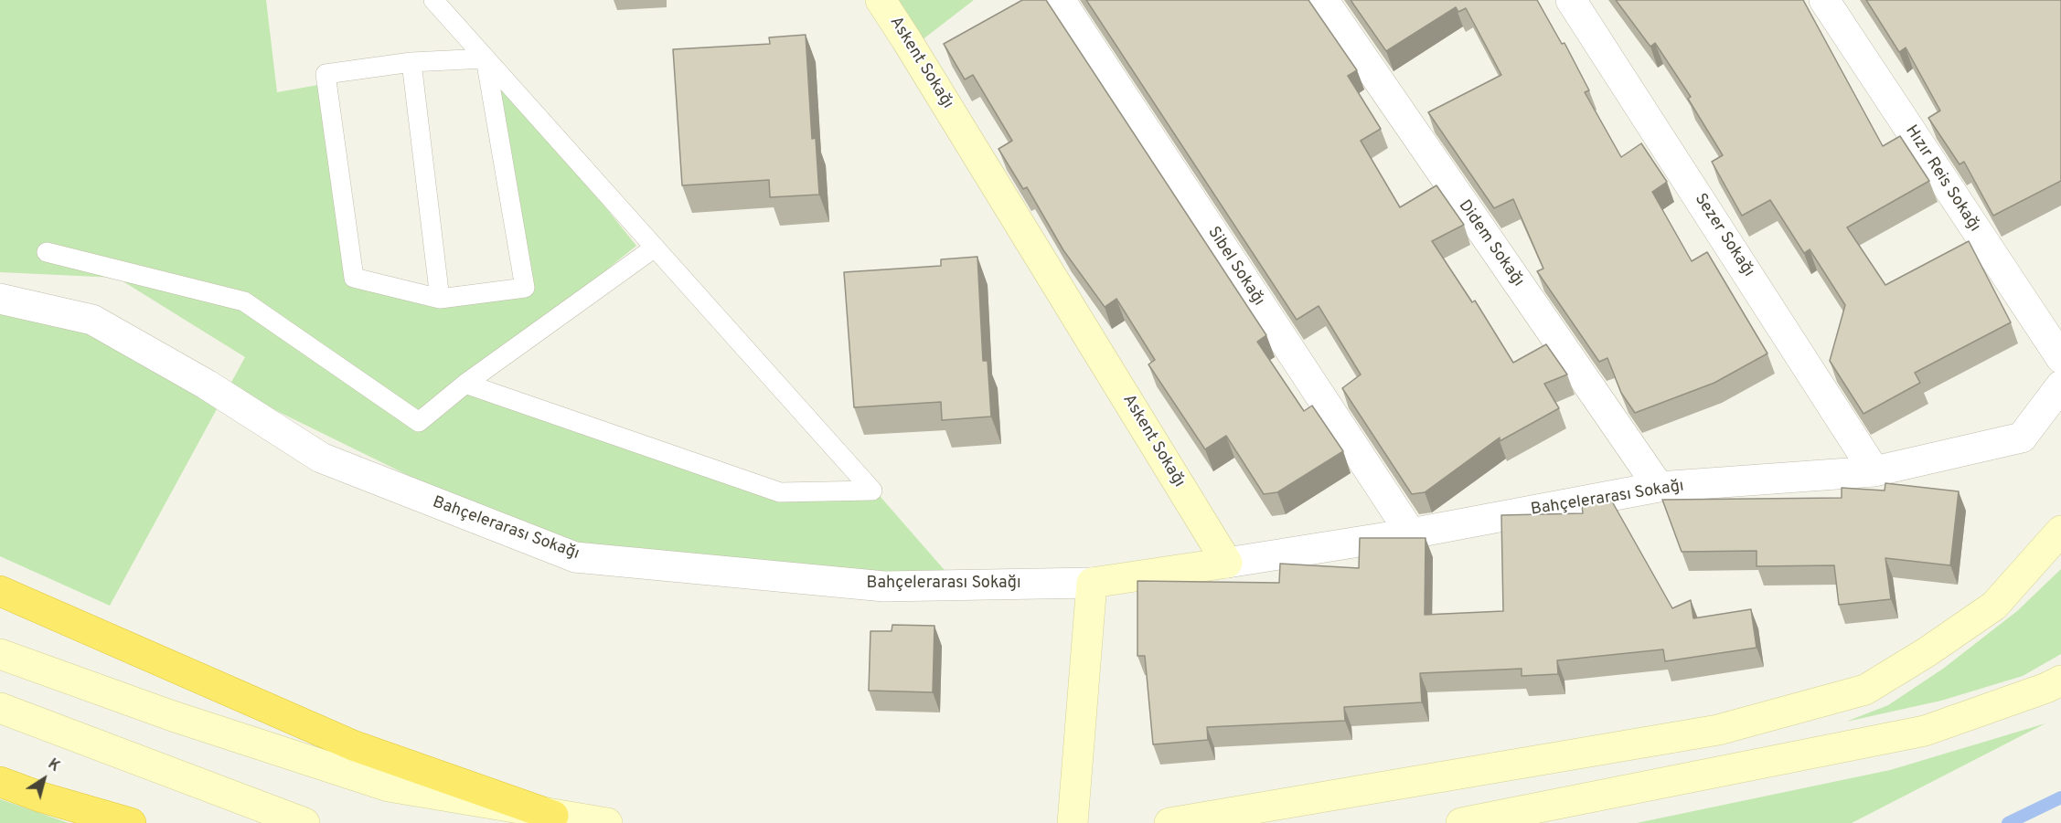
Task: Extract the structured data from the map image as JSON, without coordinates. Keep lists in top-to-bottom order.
{
  "streets": {
    "main road": ["Askent Sokağı"],
    "street": [
      "Hızır Reis Sokağı",
      "Sezer Sokağı",
      "Didem Sokağı",
      "Sibel Sokağı",
      "Bahçelerarası Sokağı"
    ]
  },
  "crossings": [
    ["Askent Sokağı", "Bahçelerarası Sokağı"],
    ["Sezer Sokağı", "Bahçelerarası Sokağı"],
    ["Didem Sokağı", "Bahçelerarası Sokağı"],
    ["Sibel Sokağı", "Bahçelerarası Sokağı"]
  ],
  "north": "top right"
}
